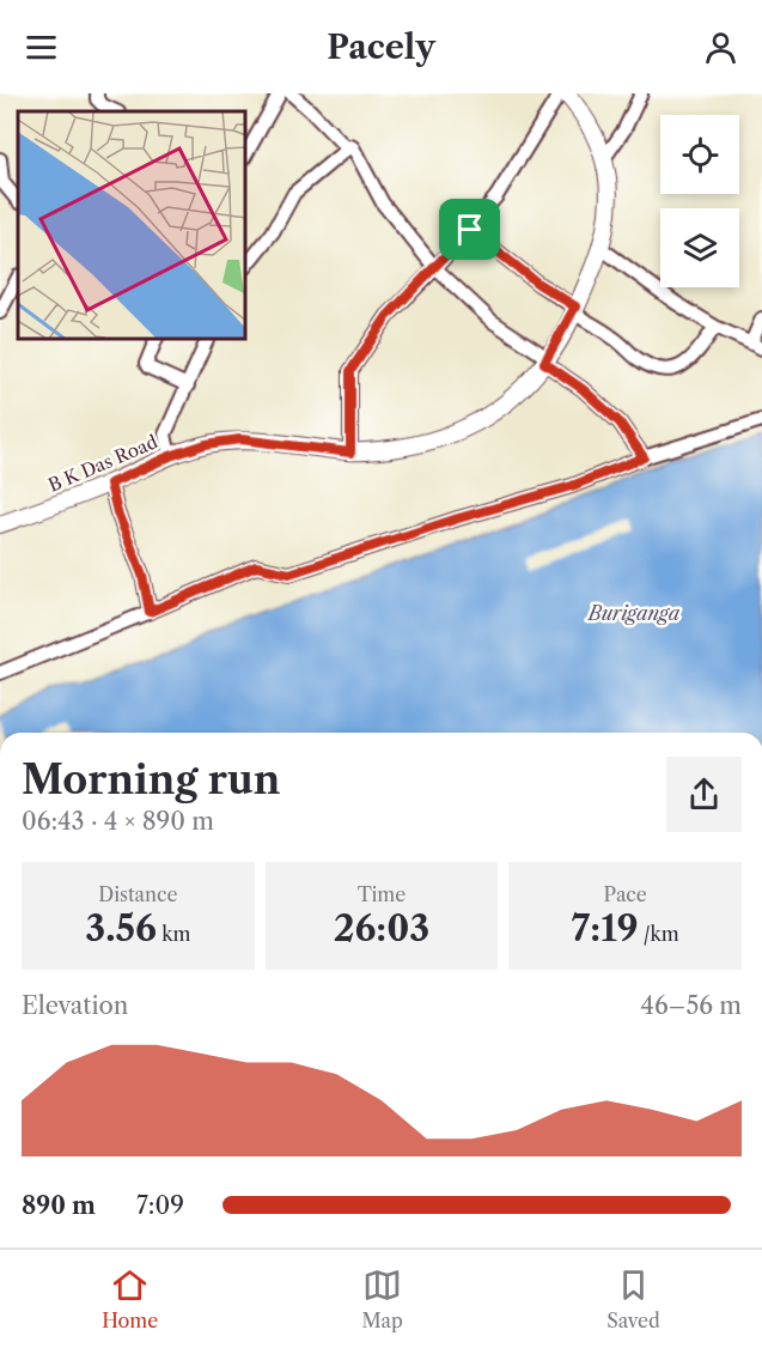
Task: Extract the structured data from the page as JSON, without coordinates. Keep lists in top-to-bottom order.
{
  "streets": {
    "street": ["B K Das Road"]
  },
  "water": ["Buriganga"],
  "page": {
    "header": "Pacely",
    "heading": ["Morning run", "06:43 · 4 × 890 m"],
    "stats": [
      ["Distance", "3.56 km"],
      ["Time", "26:03"],
      ["Pace", "7:19 /km"]
    ],
    "chart": ["Elevation", "46–56 m"],
    "list": [
      {
        "name": "890 m",
        "note": "7:09"
      }
    ],
    "tabs": ["Home", "Map", "Saved"]
  }
}
